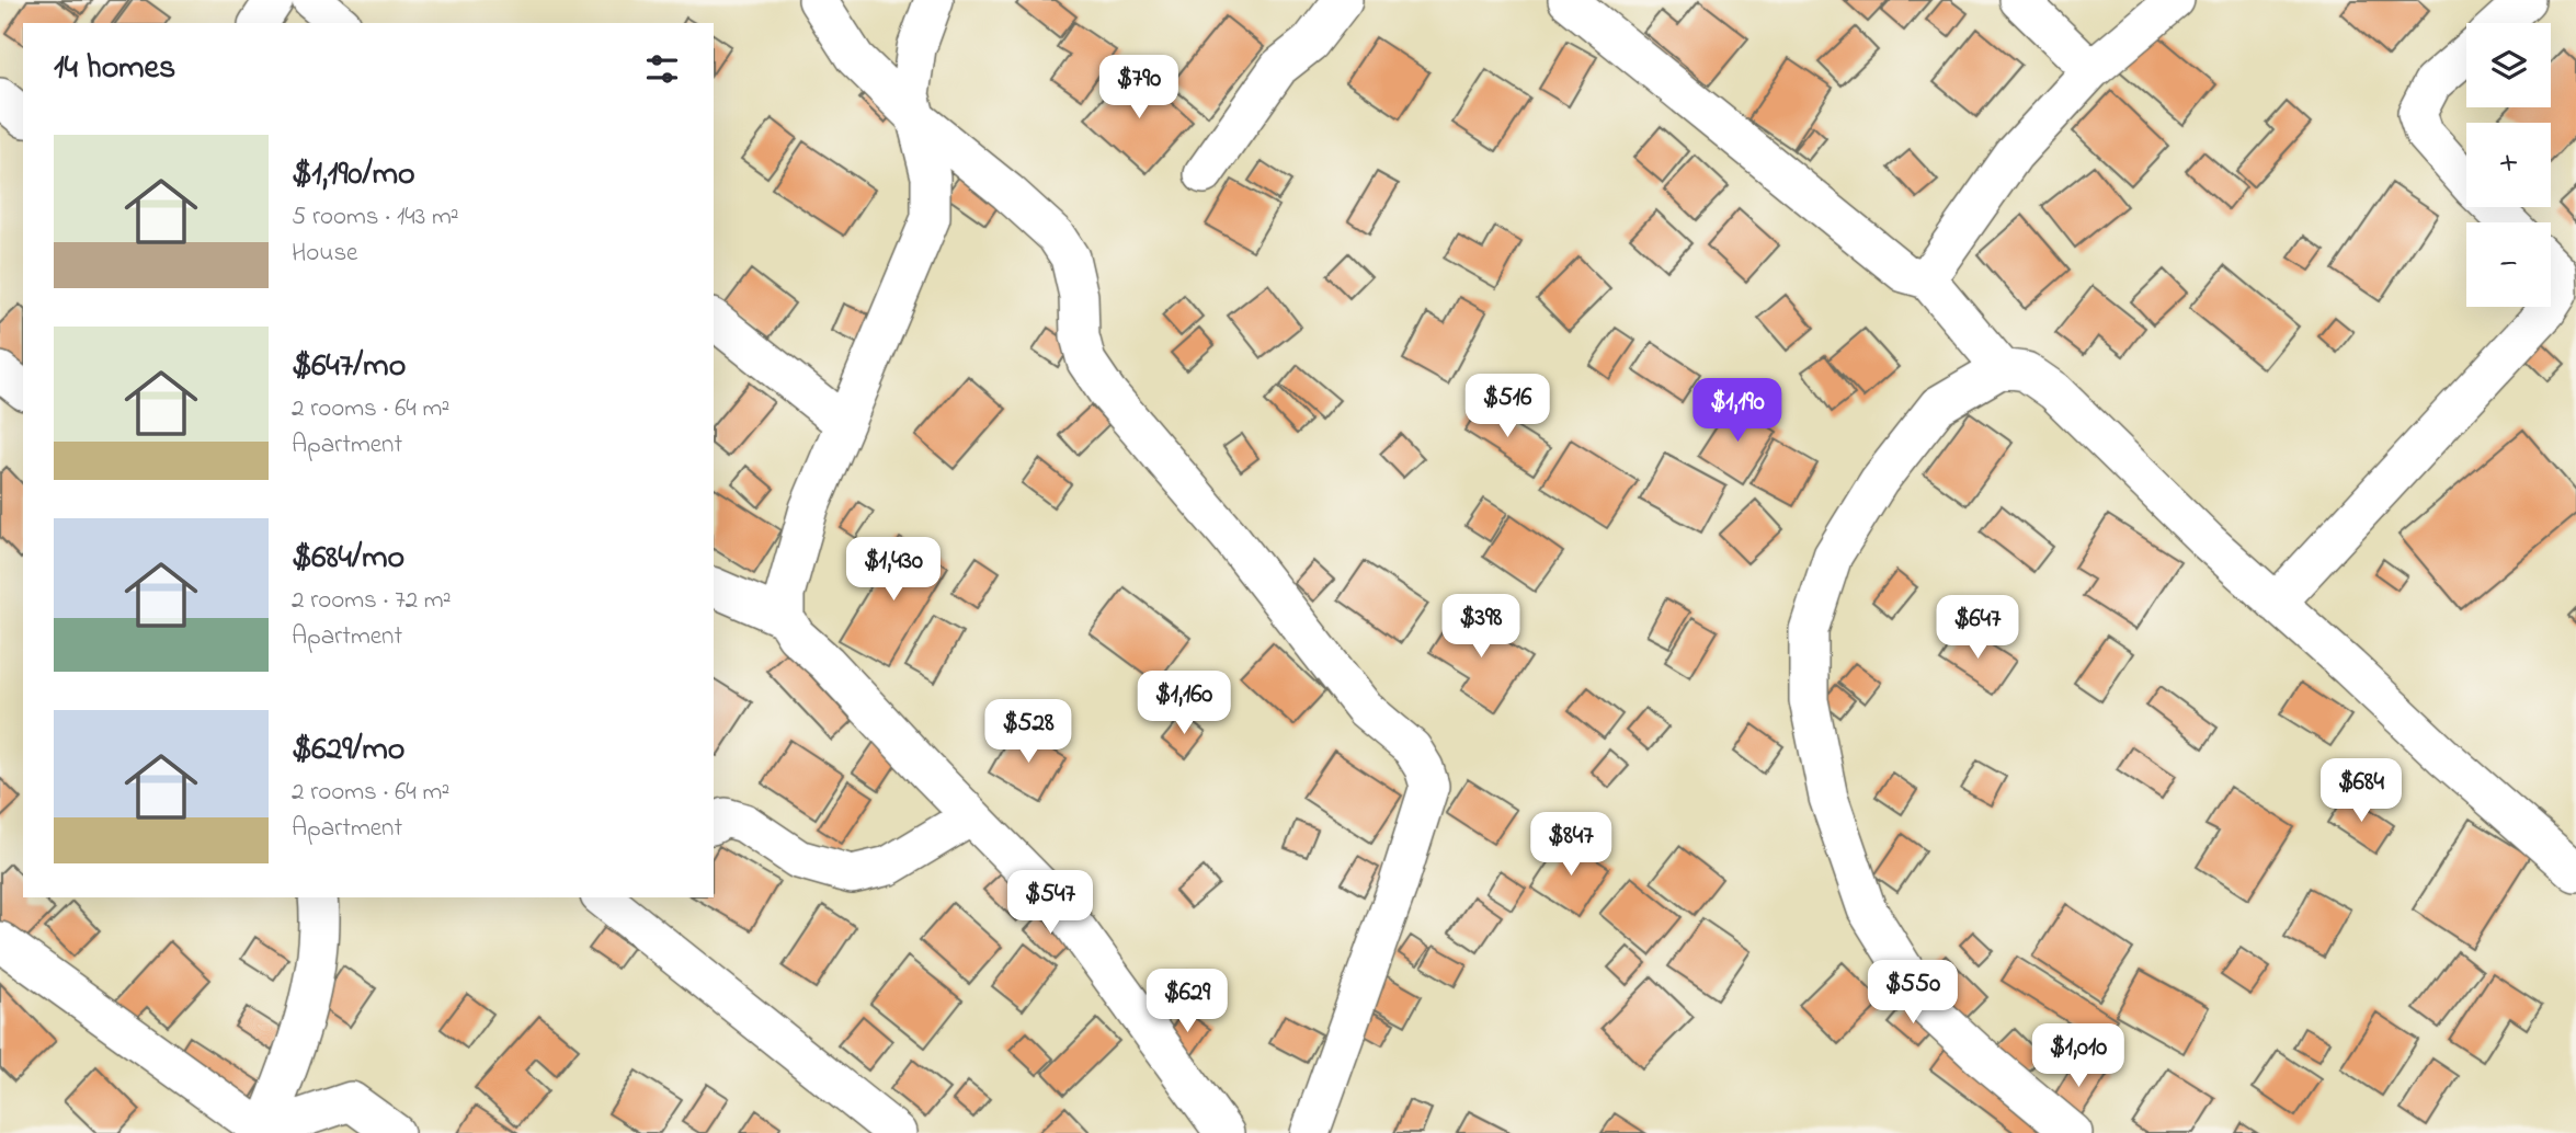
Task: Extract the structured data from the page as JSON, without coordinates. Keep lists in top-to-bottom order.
{
  "page": {
    "map_buttons": ["+", "−"],
    "heading": "14 homes",
    "price": [
      "$790",
      "$516",
      "$1,190",
      "$1,430",
      "$398",
      "$647",
      "$1,160",
      "$528",
      "$684",
      "$847",
      "$547",
      "$550",
      "$629",
      "$1,010"
    ],
    "list": [
      {
        "name": "$1,190/mo",
        "note": "5 rooms · 143 m² · House"
      },
      {
        "name": "$647/mo",
        "note": "2 rooms · 64 m² · Apartment"
      },
      {
        "name": "$684/mo",
        "note": "2 rooms · 72 m² · Apartment"
      },
      {
        "name": "$629/mo",
        "note": "2 rooms · 64 m² · Apartment"
      }
    ]
  }
}
